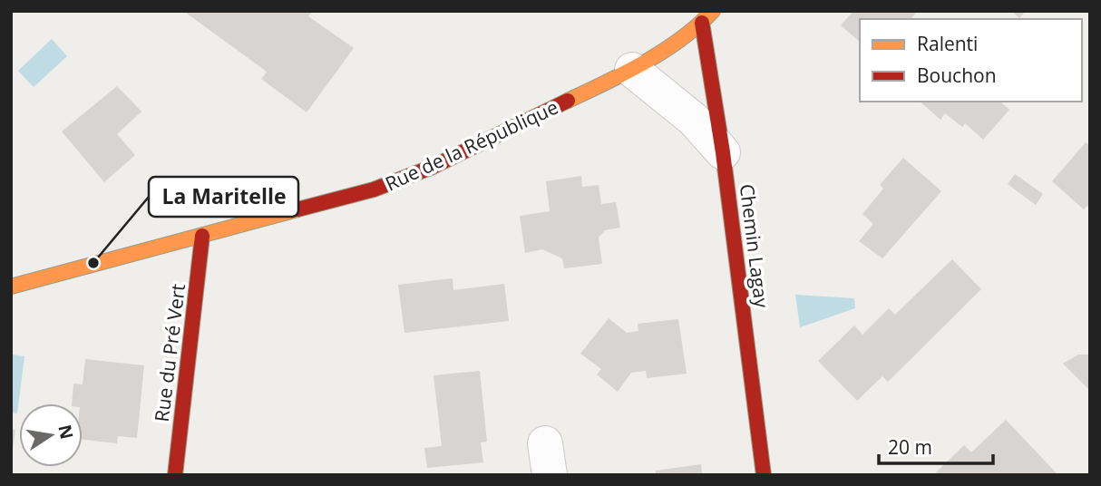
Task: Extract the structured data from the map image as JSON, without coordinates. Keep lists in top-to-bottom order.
{
  "streets": {
    "street": ["Rue de la République", "Chemin Lagay", "Rue du Pré Vert"]
  },
  "crossings": [
    ["Rue de la République", "Chemin Lagay"],
    ["Rue de la République", "Rue du Pré Vert"]
  ],
  "places": ["La Maritelle"],
  "legend": ["Ralenti", "Bouchon"],
  "scale_bar": "20 m",
  "north": "right"
}
